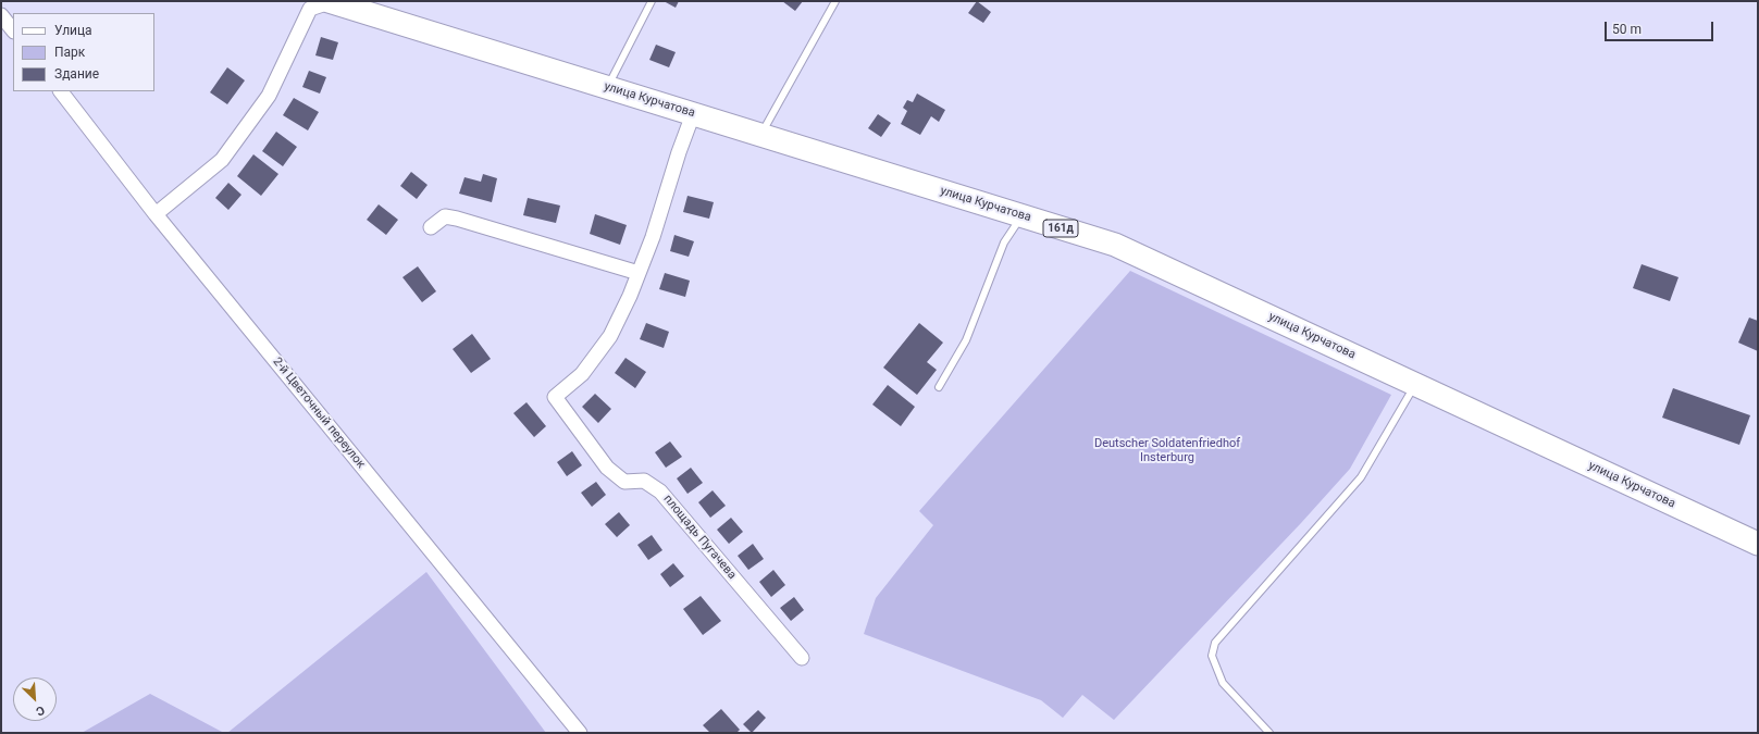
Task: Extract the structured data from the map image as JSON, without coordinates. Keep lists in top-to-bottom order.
{
  "streets": {
    "main road": ["улица Курчатова", "161д"],
    "street": ["2-й Цветочный переулок", "площадь Пугачева"]
  },
  "parks": ["Deutscher Soldatenfriedhof Insterburg"],
  "legend": ["Улица", "Парк", "Здание"],
  "scale_bar": "50 m",
  "north": "bottom right"
}
